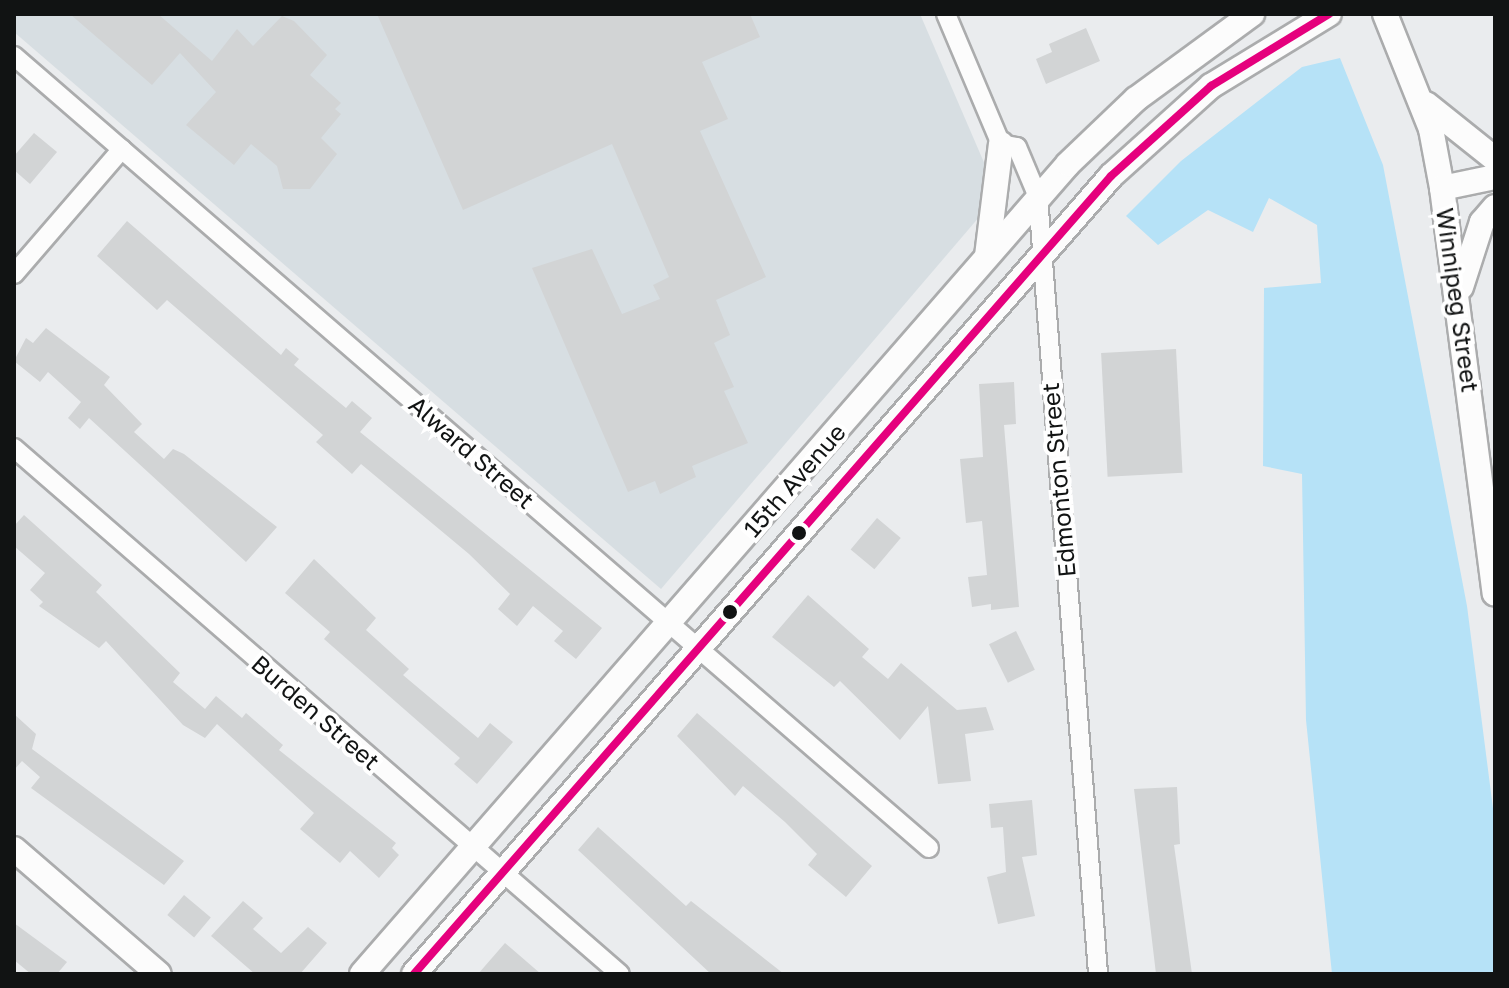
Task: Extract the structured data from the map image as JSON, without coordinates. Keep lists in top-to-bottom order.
{
  "streets": {
    "main road": ["Winnipeg Street", "15th Avenue"],
    "street": ["Alward Street", "Edmonton Street", "Burden Street"]
  },
  "crossings": [
    ["Alward Street", "15th Avenue"],
    ["15th Avenue", "Edmonton Street"],
    ["15th Avenue", "Burden Street"]
  ]
}
